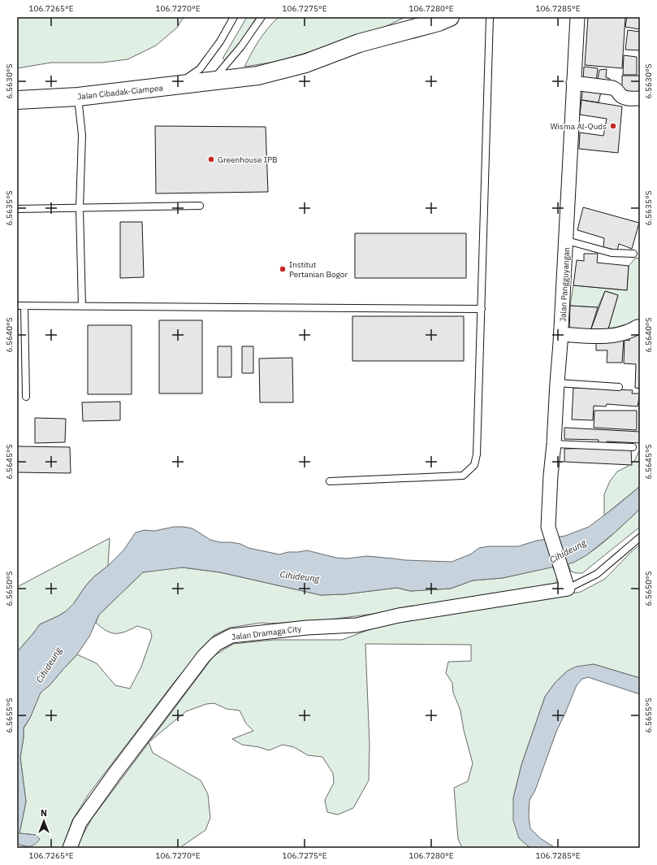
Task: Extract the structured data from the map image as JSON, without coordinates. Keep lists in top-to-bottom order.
{
  "streets": {
    "highway": ["Jalan Cibadak-Ciampea"],
    "street": ["Jalan Pangguyangan", "Jalan Dramaga City"]
  },
  "crossings": [
    ["Jalan Pangguyangan", "Jalan Dramaga City"]
  ],
  "water": ["Cihideung"],
  "places": ["Wisma Al-Quds", "Greenhouse IPB", "Institut Pertanian Bogor"],
  "north": "top",
  "coordinates": [
    "106.7265°E",
    "106.7270°E",
    "106.7275°E",
    "106.7280°E",
    "106.7285°E",
    "6.5630°S",
    "6.5635°S",
    "6.5640°S",
    "6.5645°S",
    "6.5650°S",
    "6.5655°S"
  ]
}
